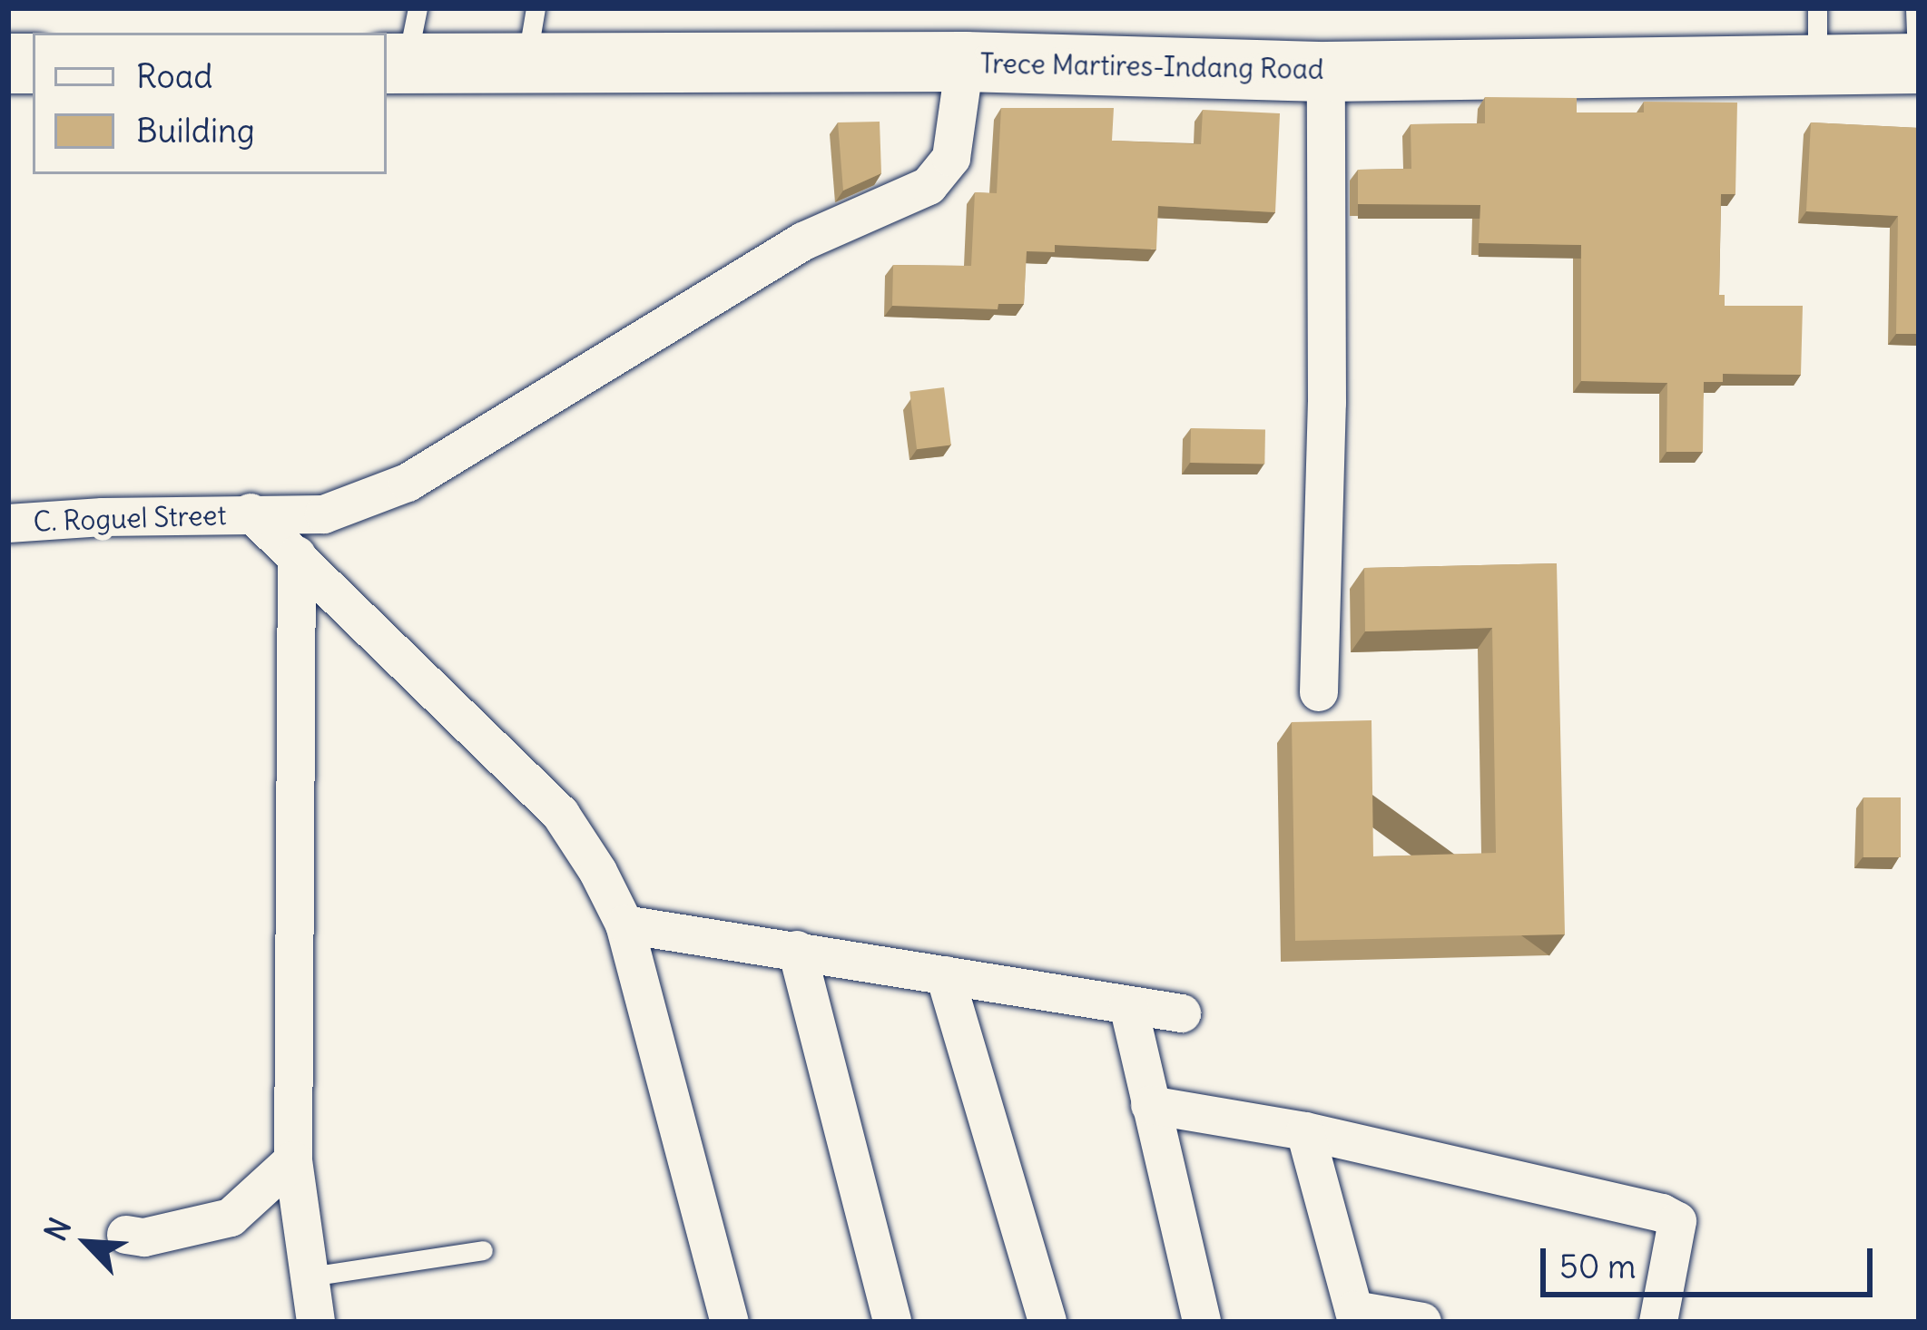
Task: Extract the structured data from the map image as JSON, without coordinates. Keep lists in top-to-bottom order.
{
  "streets": {
    "main road": ["Trece Martires-Indang Road"],
    "street": ["C. Roguel Street"]
  },
  "crossings": [
    ["Trece Martires-Indang Road", "C. Roguel Street"]
  ],
  "legend": ["Road", "Building"],
  "scale_bar": "50 m",
  "north": "top left"
}
